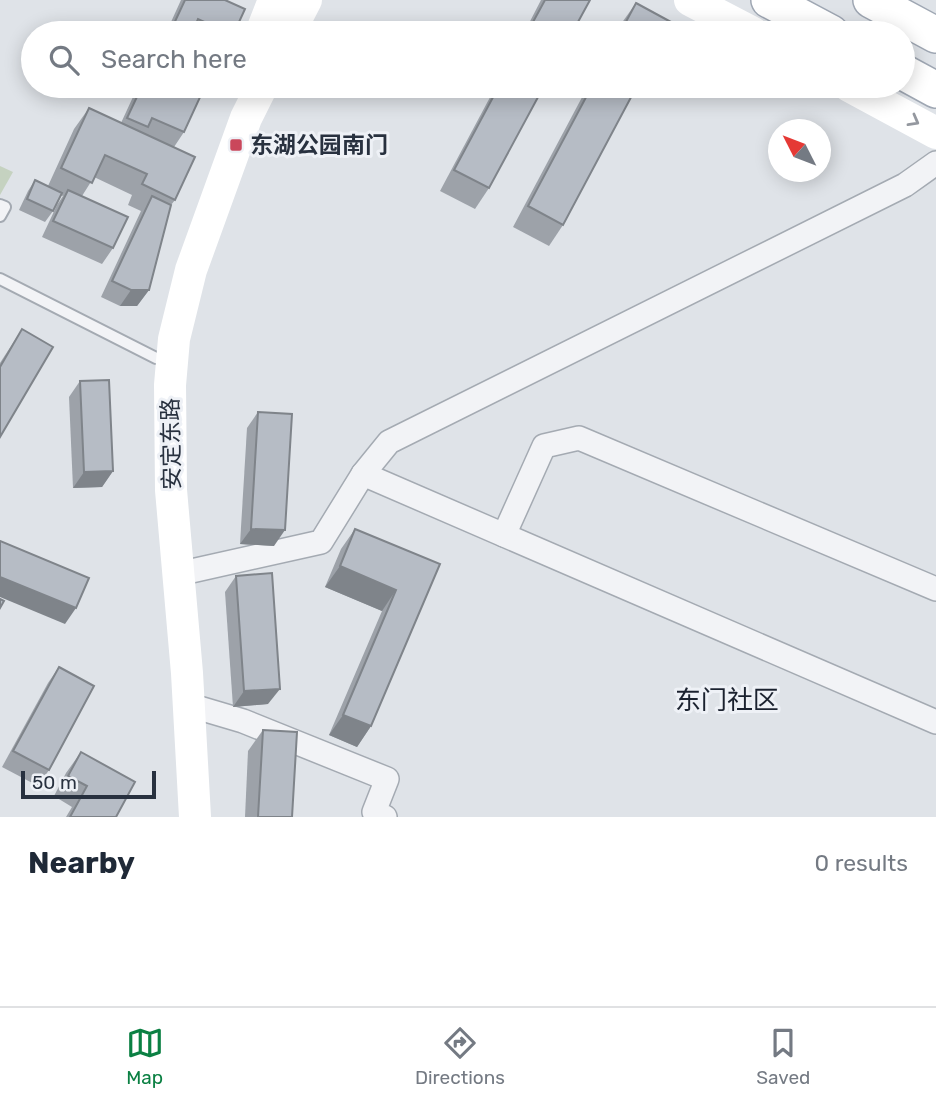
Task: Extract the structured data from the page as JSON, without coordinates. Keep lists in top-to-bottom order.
{
  "streets": {
    "main road": ["安定东路"]
  },
  "districts": ["东门社区"],
  "places": {
    "transit": ["东湖公园南门"]
  },
  "scale_bar": "50 m",
  "north": "top left",
  "page": {
    "search": "Search here",
    "scale": "50 m",
    "heading": ["Nearby", "0 results"],
    "nav": ["Map", "Directions", "Saved"]
  }
}
